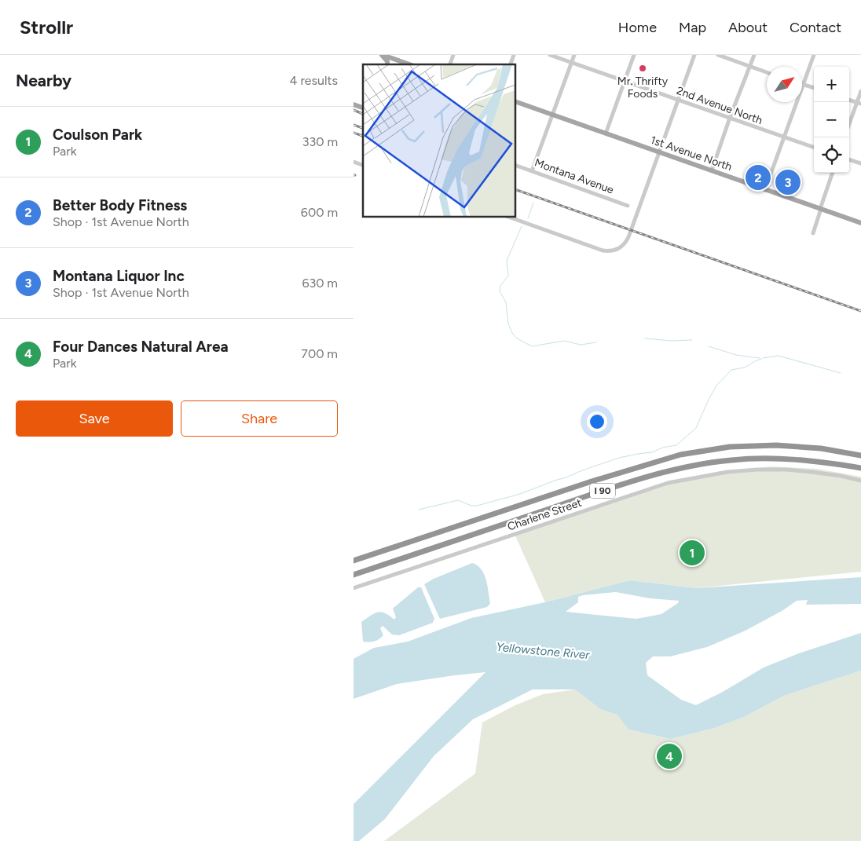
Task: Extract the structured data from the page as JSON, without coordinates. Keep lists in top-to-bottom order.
{
  "streets": {
    "highway": ["I 90"],
    "main road": ["1st Avenue North"],
    "street": ["2nd Avenue North", "Montana Avenue", "Charlene Street"]
  },
  "water": ["Yellowstone River"],
  "places": ["Mr. Thrifty Foods"],
  "north": "top right",
  "page": {
    "header": "Strollr",
    "nav": [
      "Home",
      "Map",
      "About",
      "Contact"
    ],
    "heading": ["Nearby", "4 results"],
    "map_buttons": ["+", "−"],
    "list": [
      {
        "mark": "1",
        "name": "Coulson Park",
        "note": "Park",
        "value": "330 m"
      },
      {
        "mark": "2",
        "name": "Better Body Fitness",
        "note": "Shop · 1st Avenue North",
        "value": "600 m"
      },
      {
        "mark": "3",
        "name": "Montana Liquor Inc",
        "note": "Shop · 1st Avenue North",
        "value": "630 m"
      },
      {
        "mark": "4",
        "name": "Four Dances Natural Area",
        "note": "Park",
        "value": "700 m"
      }
    ],
    "pins": [
      "2",
      "3",
      "1",
      "4"
    ],
    "buttons": ["Save", "Share"]
  }
}
